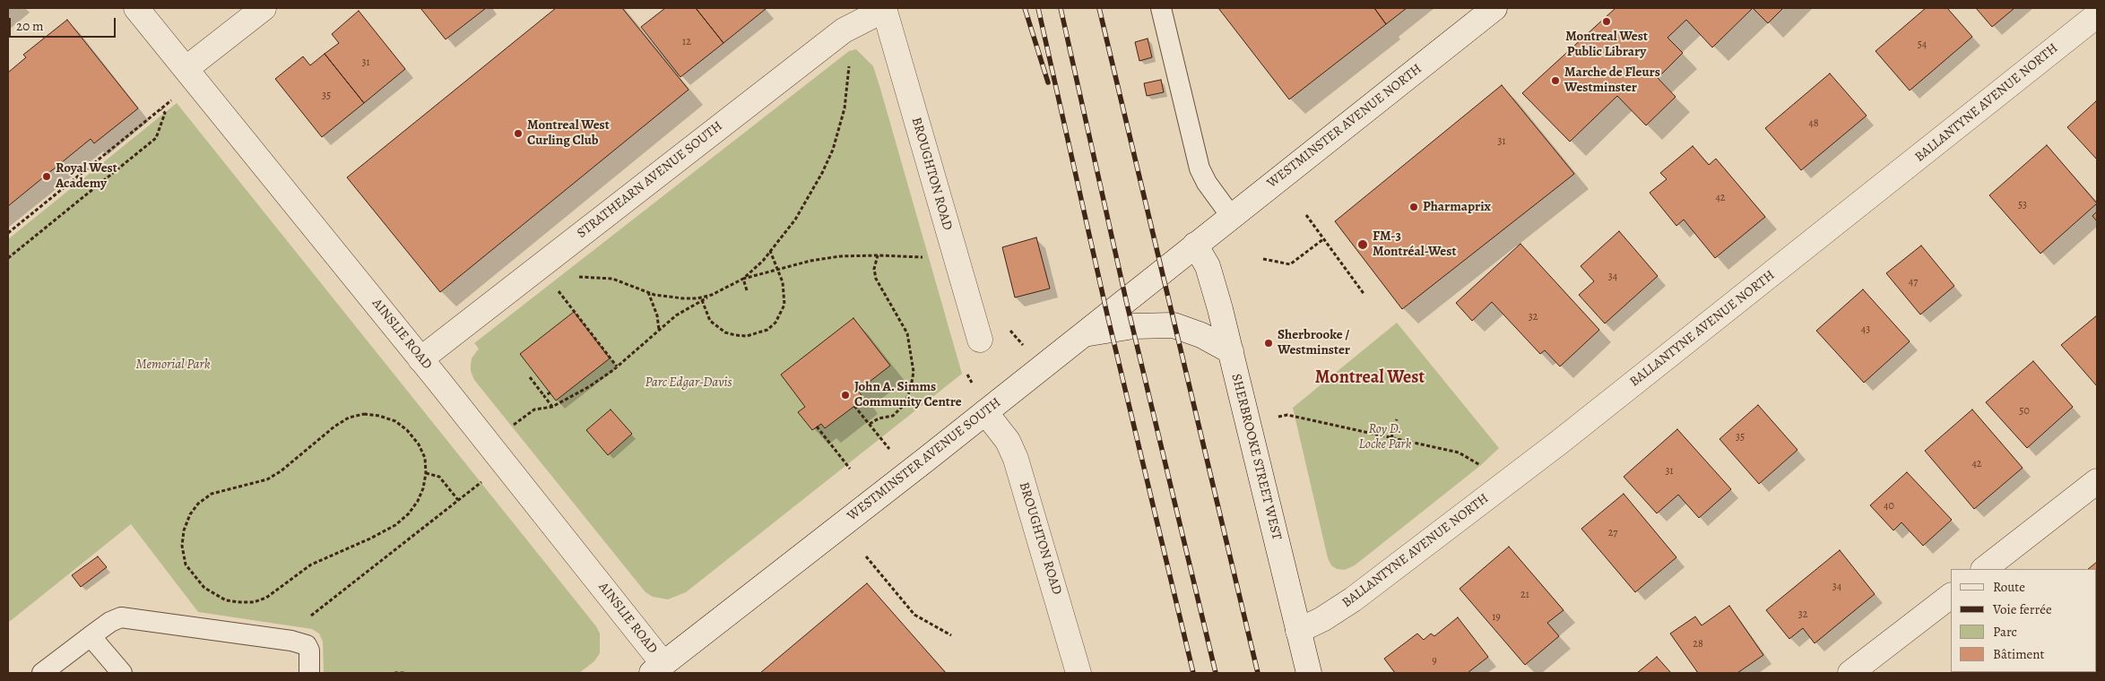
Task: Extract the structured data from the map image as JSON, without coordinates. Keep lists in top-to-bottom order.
{
  "streets": {
    "street": [
      "BALLANTYNE AVENUE NORTH",
      "WESTMINSTER AVENUE NORTH",
      "BROUGHTON ROAD",
      "STRATHEARN AVENUE SOUTH",
      "AINSLIE ROAD",
      "SHERBROOKE STREET WEST",
      "WESTMINSTER AVENUE SOUTH"
    ]
  },
  "crossings": [
    ["BALLANTYNE AVENUE NORTH", "SHERBROOKE STREET WEST"],
    ["WESTMINSTER AVENUE NORTH", "SHERBROOKE STREET WEST"],
    ["WESTMINSTER AVENUE NORTH", "WESTMINSTER AVENUE SOUTH"],
    ["BROUGHTON ROAD", "STRATHEARN AVENUE SOUTH"],
    ["BROUGHTON ROAD", "WESTMINSTER AVENUE SOUTH"],
    ["STRATHEARN AVENUE SOUTH", "AINSLIE ROAD"],
    ["AINSLIE ROAD", "WESTMINSTER AVENUE SOUTH"],
    ["SHERBROOKE STREET WEST", "WESTMINSTER AVENUE SOUTH"]
  ],
  "districts": ["Montreal West"],
  "parks": ["Memorial Park", "Parc Edgar-Davis", "Roy D. Locke Park"],
  "places": [
    "Montreal West Public Library",
    "Marche de Fleurs Westminster",
    "Montreal West Curling Club",
    "Royal West Academy",
    "Pharmaprix",
    "FM-3 Montréal-West",
    "Sherbrooke / Westminster",
    "John A. Simms Community Centre"
  ],
  "house_numbers": [
    "12",
    "54",
    "31",
    "35",
    "48",
    "31",
    "42",
    "53",
    "34",
    "47",
    "32",
    "43",
    "50",
    "35",
    "42",
    "31",
    "40",
    "27",
    "34",
    "21",
    "32",
    "19",
    "28",
    "9"
  ],
  "legend": [
    "Route",
    "Voie ferrée",
    "Parc",
    "Bâtiment"
  ],
  "scale_bar": "20 m"
}
